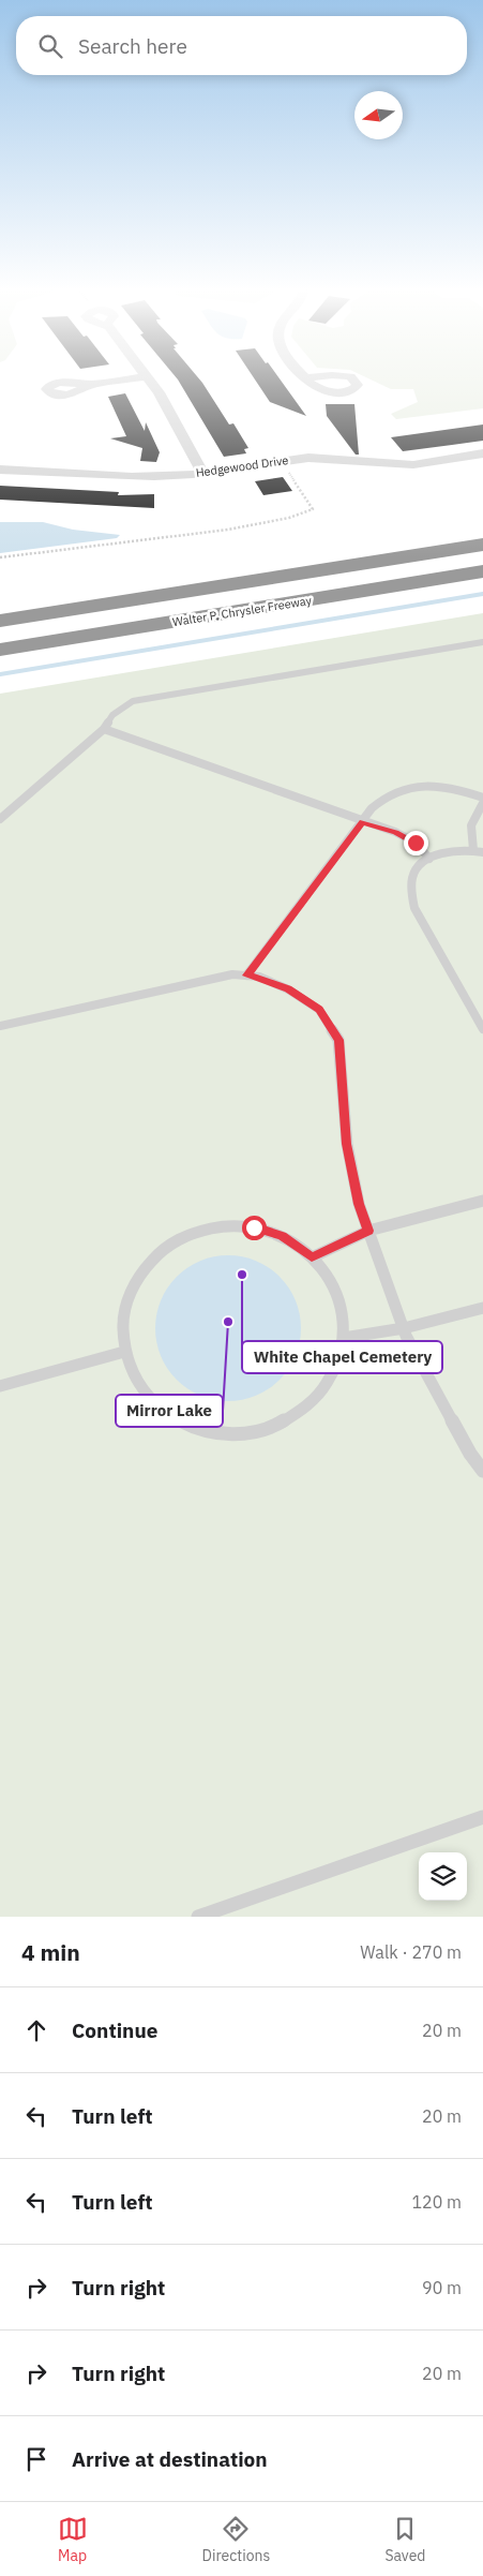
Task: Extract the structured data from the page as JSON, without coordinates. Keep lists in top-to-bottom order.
{
  "streets": {
    "highway": ["Walter P. Chrysler Freeway"],
    "street": ["Hedgewood Drive"]
  },
  "places": ["White Chapel Cemetery", "Mirror Lake"],
  "north": "left",
  "page": {
    "search": "Search here",
    "heading": ["4 min", "Walk · 270 m"],
    "list": [
      ["Continue", "20 m"],
      ["Turn left", "20 m"],
      ["Turn left", "120 m"],
      ["Turn right", "90 m"],
      ["Turn right", "20 m"],
      "Arrive at destination"
    ],
    "nav": ["Map", "Directions", "Saved"]
  }
}
